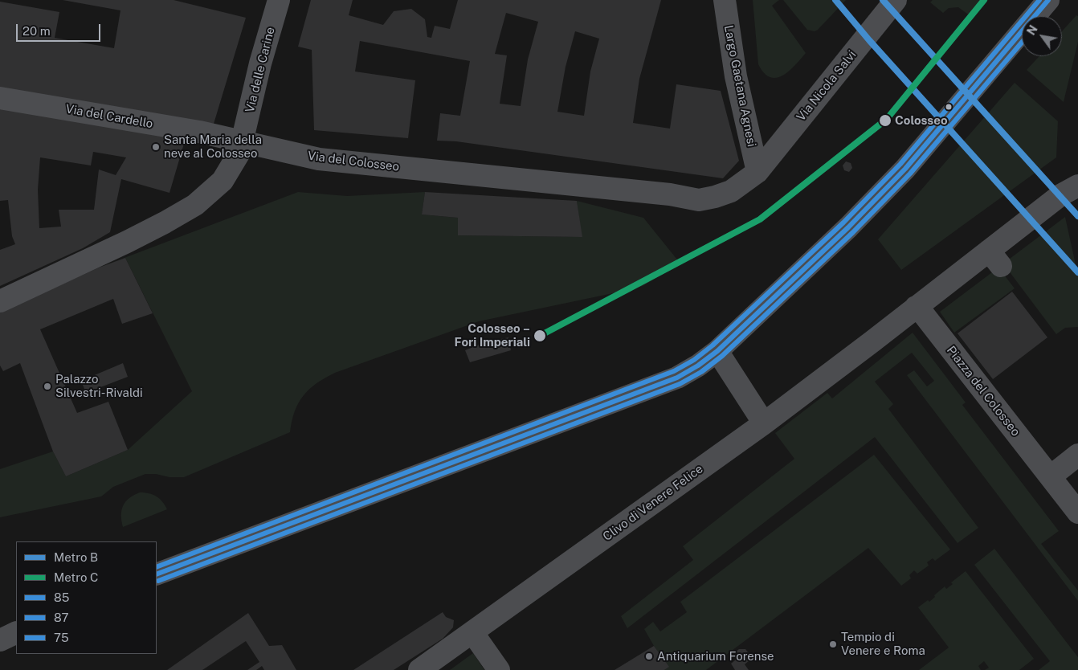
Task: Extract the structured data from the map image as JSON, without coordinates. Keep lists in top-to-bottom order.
{
  "streets": {
    "street": [
      "Via delle Carine",
      "Largo Gaetana Agnesi",
      "Via Nicola Salvi",
      "Via del Cardello",
      "Via del Colosseo",
      "Piazza del Colosseo",
      "Clivo di Venere Felice"
    ]
  },
  "crossings": [
    ["Via delle Carine", "Via del Cardello"],
    ["Via delle Carine", "Via del Colosseo"],
    ["Largo Gaetana Agnesi", "Via Nicola Salvi"],
    ["Largo Gaetana Agnesi", "Via del Colosseo"],
    ["Via Nicola Salvi", "Via del Colosseo"],
    ["Via del Cardello", "Via del Colosseo"],
    ["Piazza del Colosseo", "Clivo di Venere Felice"]
  ],
  "places": [
    "Colosseo",
    "Santa Maria della neve al Colosseo",
    "Colosseo – Fori Imperiali",
    "Palazzo Silvestri-Rivaldi",
    "Tempio di Venere e Roma",
    "Antiquarium Forense"
  ],
  "lines": [
    "metro line B",
    "metro line C",
    "transit line 85",
    "transit line 75",
    "transit line 87"
  ],
  "legend": [
    "Metro B",
    "Metro C",
    "85",
    "87",
    "75"
  ],
  "scale_bar": "20 m",
  "north": "top left"
}
